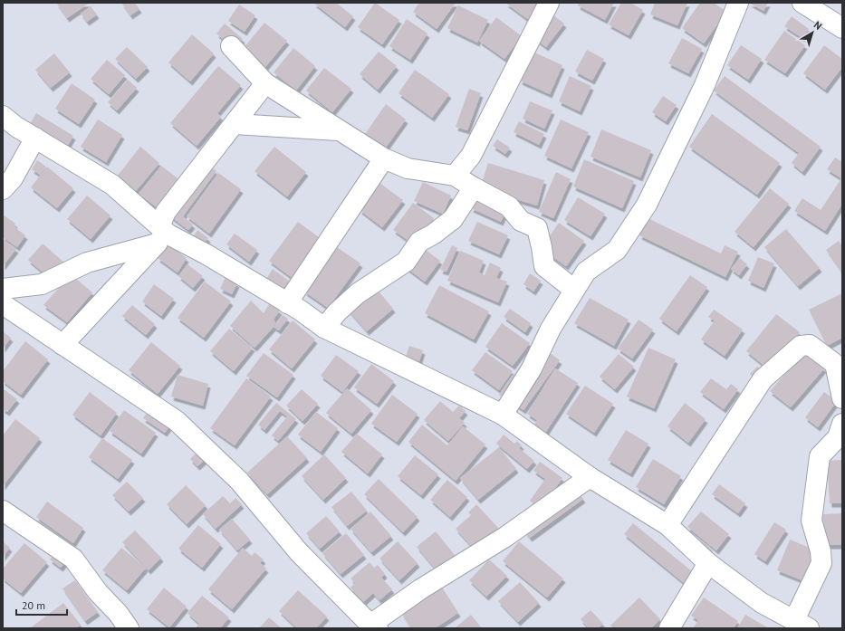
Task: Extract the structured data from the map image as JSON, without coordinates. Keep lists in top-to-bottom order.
{
  "scale_bar": "20 m",
  "north": "top right"
}
